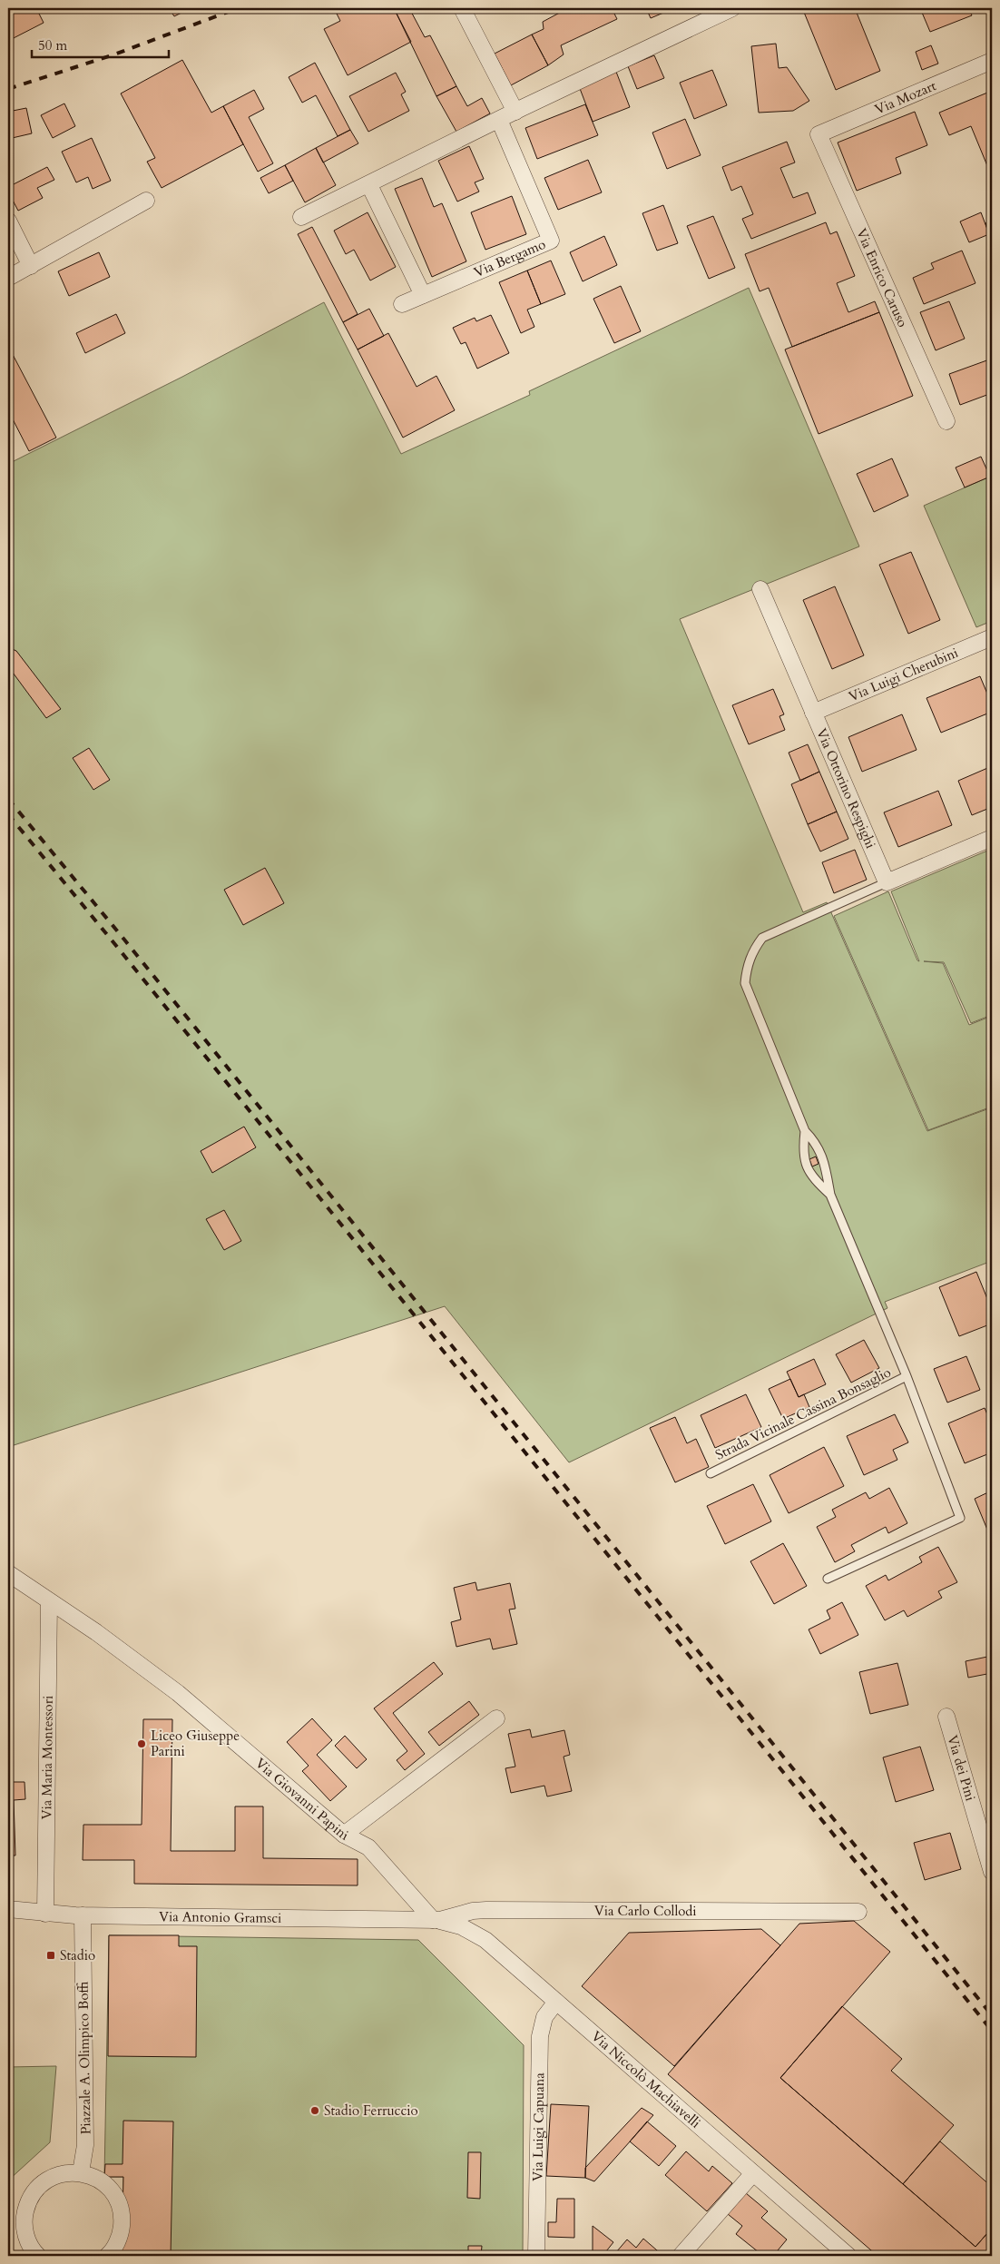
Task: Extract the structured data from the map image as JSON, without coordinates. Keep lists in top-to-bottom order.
{
  "streets": {
    "street": [
      "Via Mozart",
      "Via Bergamo",
      "Via Enrico Caruso",
      "Via Luigi Cherubini",
      "Via Ottorino Respighi",
      "Via Maria Montessori",
      "Via dei Pini",
      "Via Giovanni Papini",
      "Via Carlo Collodi",
      "Via Antonio Gramsci",
      "Piazzale A. Olimpico Boffi",
      "Via Niccolò Machiavelli",
      "Via Luigi Capuana"
    ],
    "lane": ["Strada Vicinale Cassina Bonsaglio"]
  },
  "crossings": [
    ["Via Mozart", "Via Enrico Caruso"],
    ["Via Luigi Cherubini", "Via Ottorino Respighi"],
    ["Via Ottorino Respighi", "Strada Vicinale Cassina Bonsaglio"],
    ["Via Maria Montessori", "Via Giovanni Papini"],
    ["Via Maria Montessori", "Via Antonio Gramsci"],
    ["Via Giovanni Papini", "Via Carlo Collodi"],
    ["Via Giovanni Papini", "Via Antonio Gramsci"],
    ["Via Giovanni Papini", "Via Niccolò Machiavelli"],
    ["Via Carlo Collodi", "Via Antonio Gramsci"],
    ["Via Carlo Collodi", "Via Niccolò Machiavelli"],
    ["Via Antonio Gramsci", "Piazzale A. Olimpico Boffi"],
    ["Via Antonio Gramsci", "Via Niccolò Machiavelli"],
    ["Via Niccolò Machiavelli", "Via Luigi Capuana"]
  ],
  "places": {
    "other": ["Liceo Giuseppe Parini", "Stadio Ferruccio"],
    "transit": ["Stadio"]
  },
  "scale_bar": "50 m"
}
